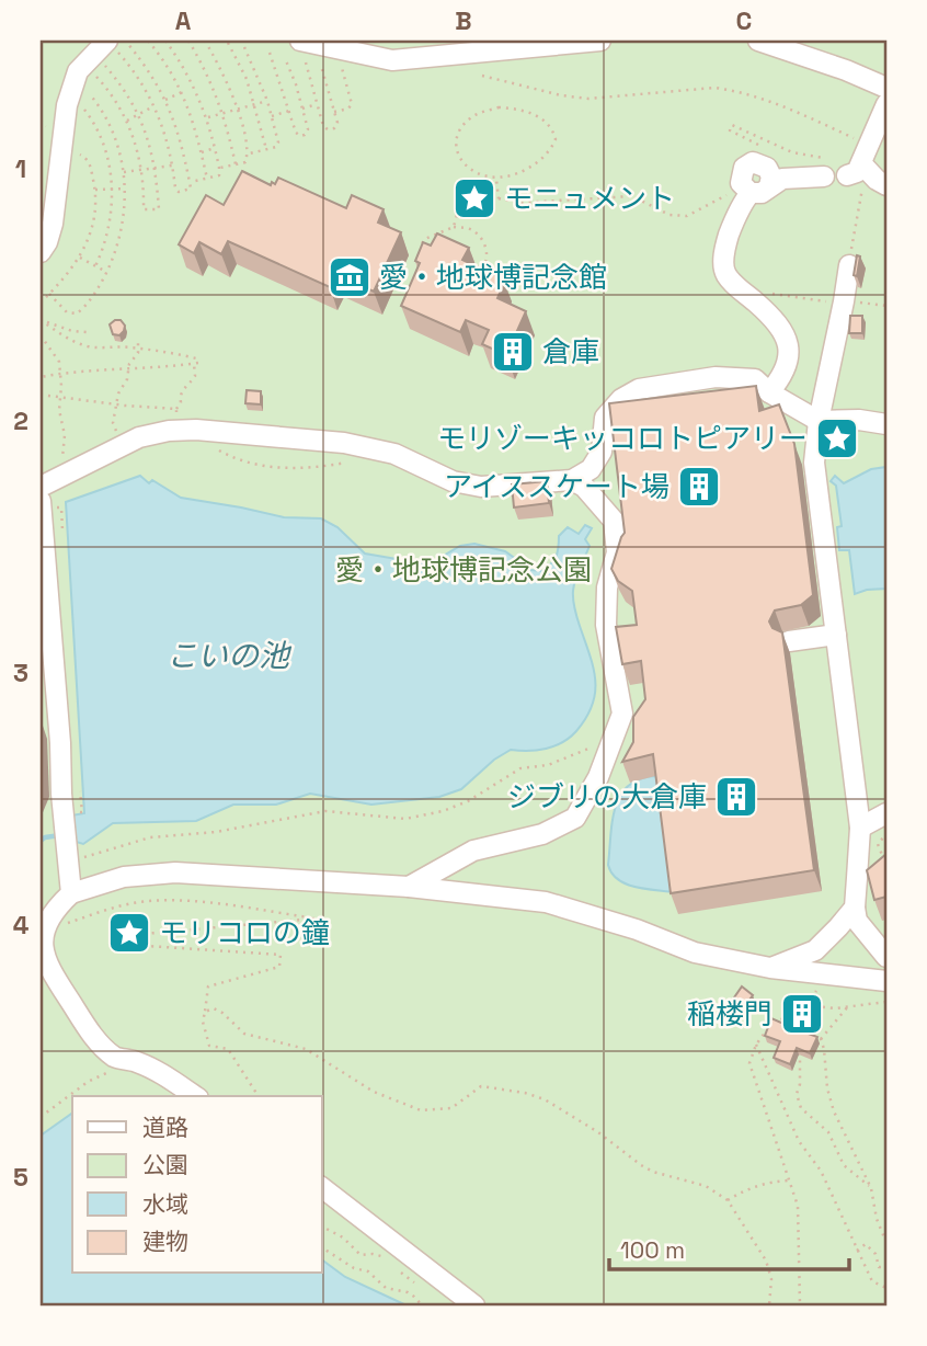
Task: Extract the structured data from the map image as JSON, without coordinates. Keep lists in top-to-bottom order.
{
  "water": ["こいの池"],
  "parks": ["愛・地球博記念公園"],
  "places": {
    "place": ["モニュメント", "モリゾーキッコロトピアリー", "モリコロの鐘"],
    "museum": ["愛・地球博記念館"],
    "building": [
      "倉庫",
      "アイススケート場",
      "ジブリの大倉庫",
      "稲楼門"
    ]
  },
  "legend": [
    "道路",
    "公園",
    "水域",
    "建物"
  ],
  "scale_bar": "100 m",
  "grid": {
    "columns": ["A", "B", "C"],
    "rows": [
      "1",
      "2",
      "3",
      "4",
      "5"
    ]
  }
}
